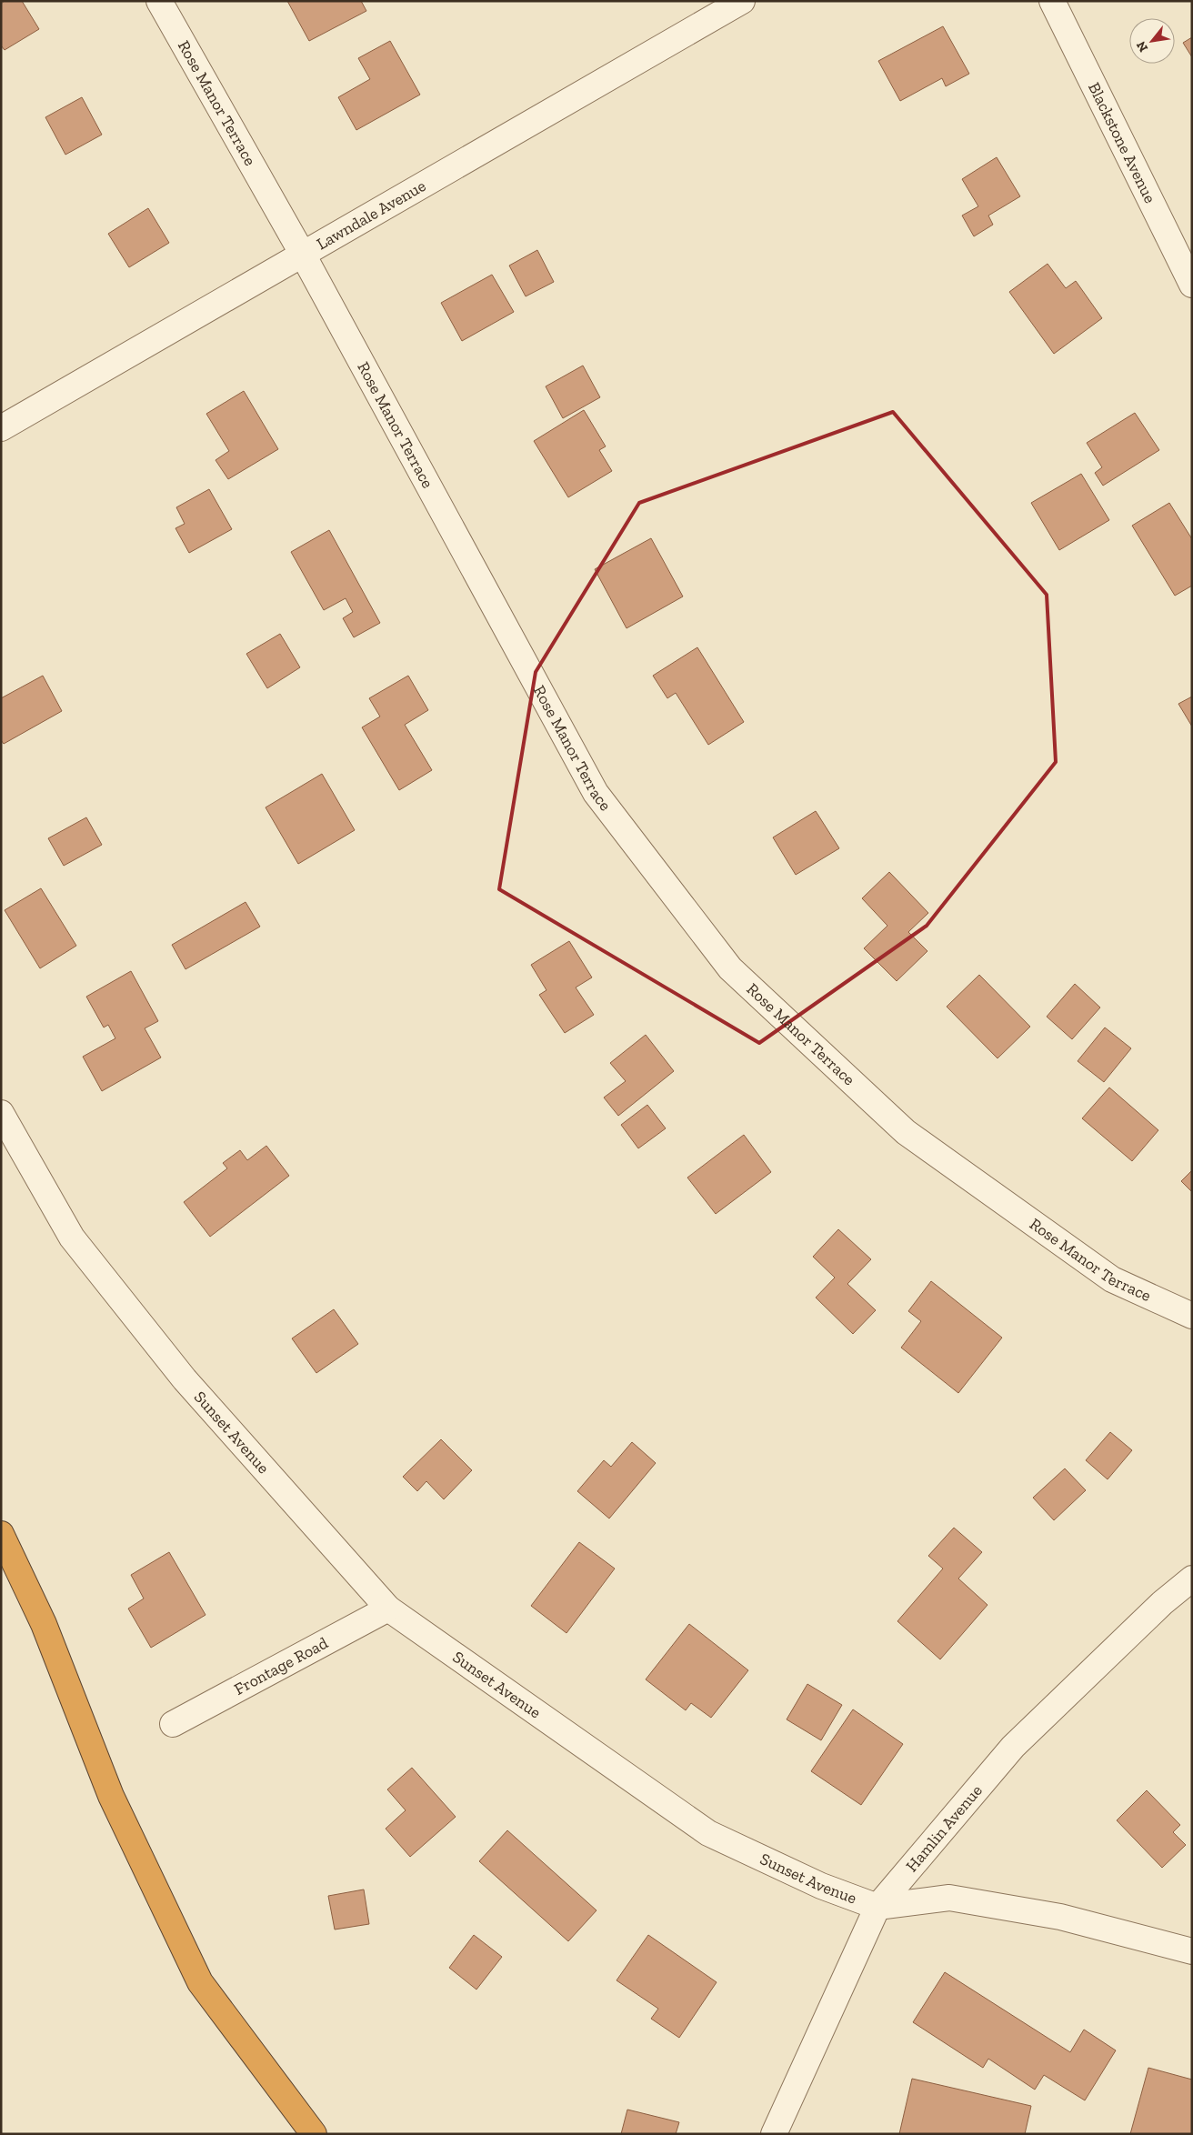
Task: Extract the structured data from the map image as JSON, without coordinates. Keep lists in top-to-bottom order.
{
  "streets": {
    "street": [
      "Rose Manor Terrace",
      "Blackstone Avenue",
      "Lawndale Avenue",
      "Sunset Avenue",
      "Frontage Road",
      "Hamlin Avenue"
    ]
  },
  "crossings": [
    ["Rose Manor Terrace", "Lawndale Avenue"],
    ["Sunset Avenue", "Frontage Road"],
    ["Sunset Avenue", "Hamlin Avenue"]
  ],
  "north": "bottom left"
}
